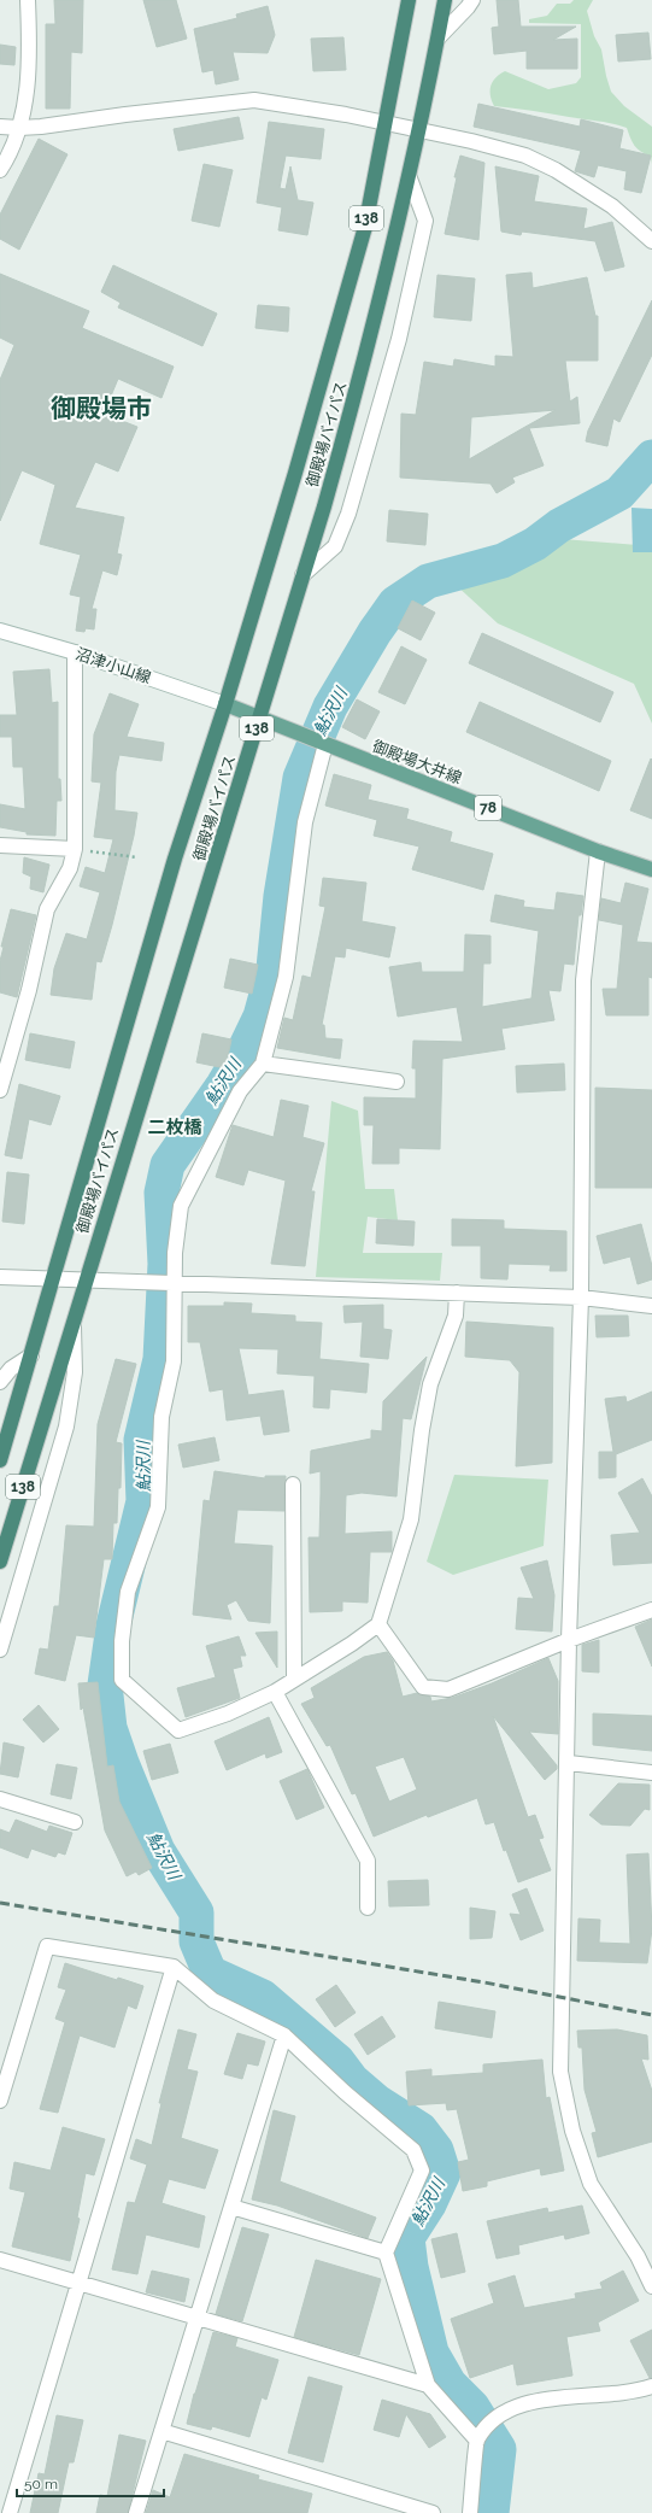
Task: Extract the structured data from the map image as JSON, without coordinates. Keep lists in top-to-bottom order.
{
  "streets": {
    "highway": ["138", "御殿場バイパス"],
    "main road": ["御殿場大井線", "78"],
    "street": ["沼津小山線"]
  },
  "crossings": [
    ["御殿場バイパス", "沼津小山線"],
    ["御殿場バイパス", "御殿場大井線"],
    ["沼津小山線", "御殿場大井線"]
  ],
  "districts": ["御殿場市", "二枚橋"],
  "water": ["鮎沢川"],
  "scale_bar": "50 m"
}
